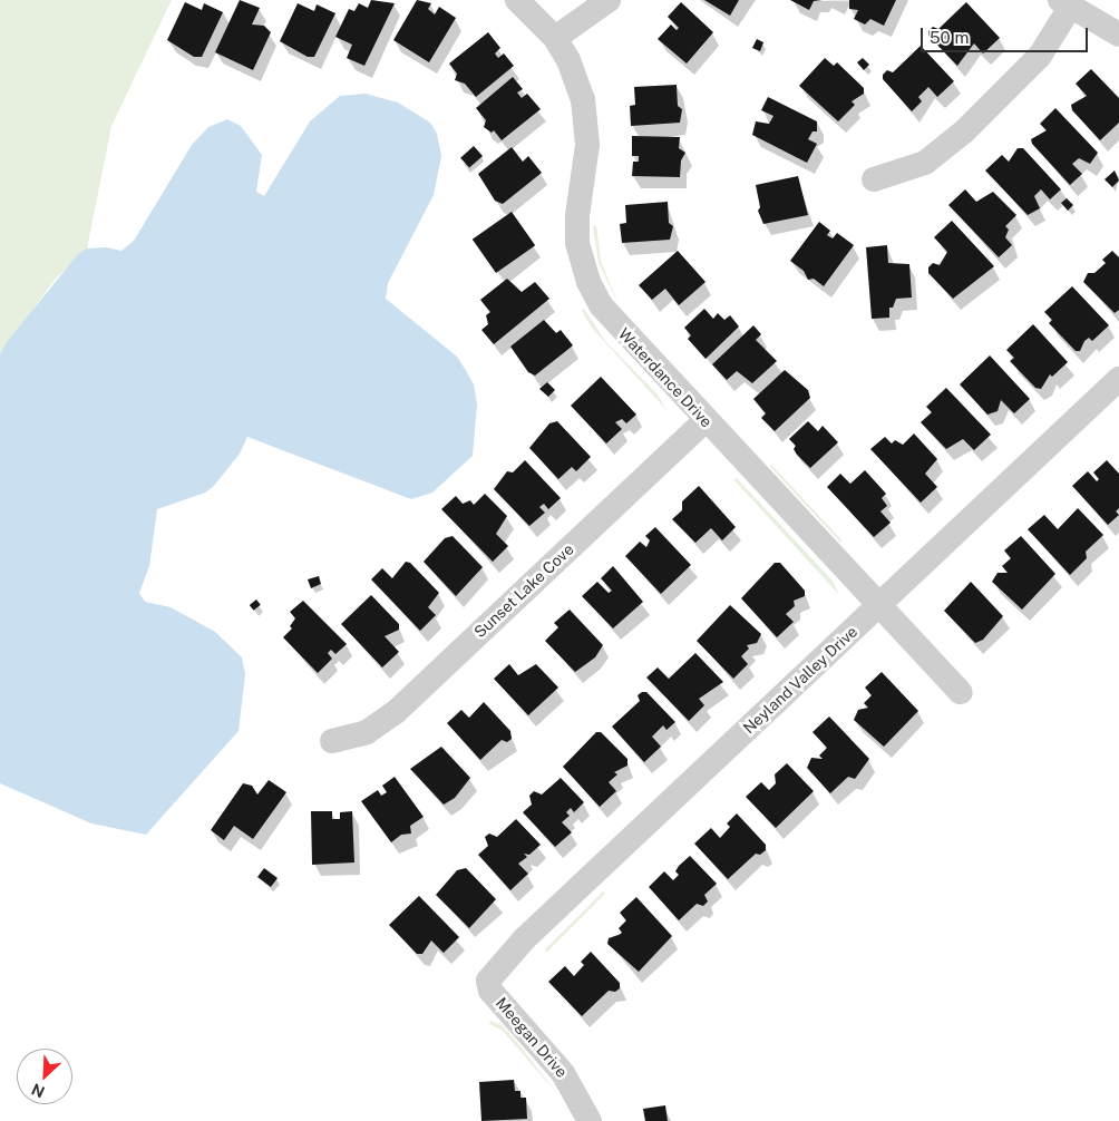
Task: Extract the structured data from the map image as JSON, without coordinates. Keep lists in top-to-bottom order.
{
  "streets": {
    "street": [
      "Waterdance Drive",
      "Sunset Lake Cove",
      "Neyland Valley Drive",
      "Meegan Drive"
    ]
  },
  "crossings": [
    ["Waterdance Drive", "Sunset Lake Cove"],
    ["Waterdance Drive", "Neyland Valley Drive"],
    ["Neyland Valley Drive", "Meegan Drive"]
  ],
  "scale_bar": "50 m",
  "north": "bottom left"
}
